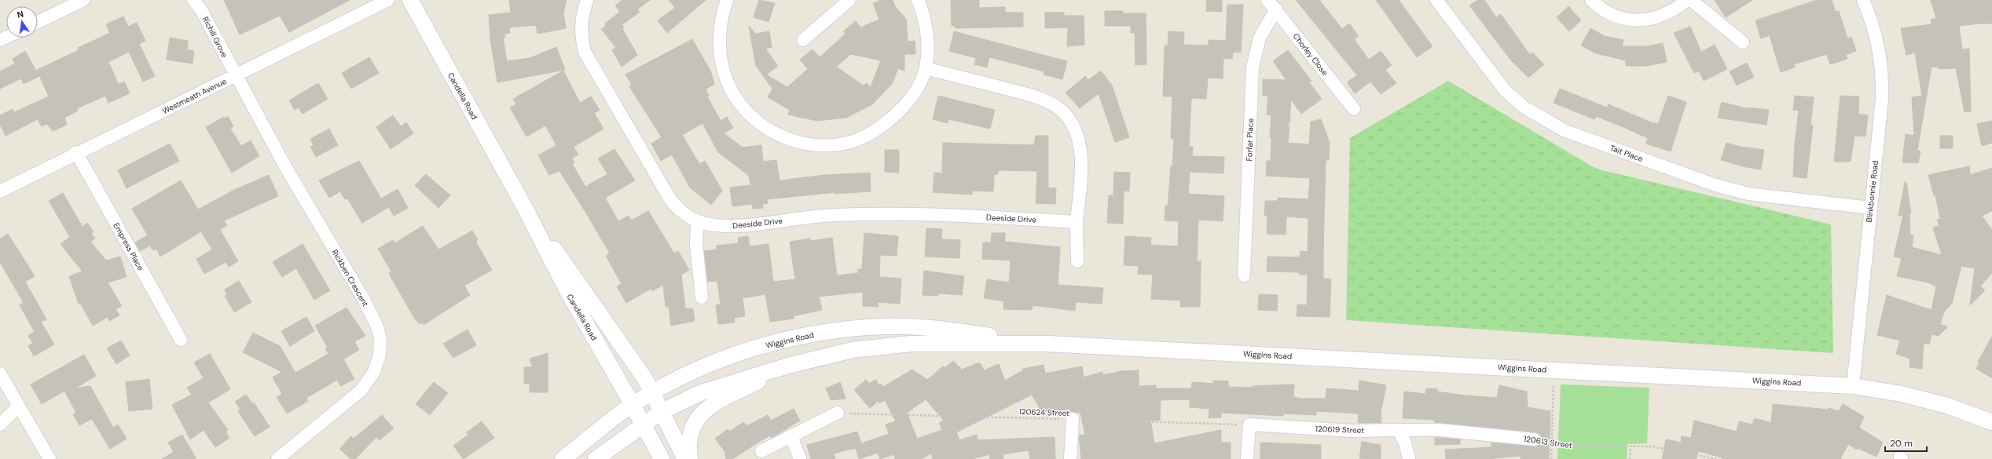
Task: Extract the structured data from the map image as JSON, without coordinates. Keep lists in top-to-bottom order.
{
  "streets": {
    "street": [
      "Richill Grove",
      "Chorley Close",
      "Westmeath Avenue",
      "Candella Road",
      "Forfar Place",
      "Tait Place",
      "Blinkbonnie Road",
      "Deeside Drive",
      "Empress Place",
      "Rickben Crescent",
      "Wiggins Road",
      "120619 Street",
      "120613 Street"
    ],
    "path": ["120624 Street"]
  },
  "crossings": [
    ["Richill Grove", "Westmeath Avenue"],
    ["Richill Grove", "Rickben Crescent"],
    ["Chorley Close", "Forfar Place"],
    ["Westmeath Avenue", "Empress Place"],
    ["Westmeath Avenue", "Rickben Crescent"],
    ["Candella Road", "Wiggins Road"],
    ["Tait Place", "Blinkbonnie Road"],
    ["Blinkbonnie Road", "Wiggins Road"],
    ["120624 Street", "120619 Street"],
    ["120619 Street", "120613 Street"]
  ],
  "scale_bar": "20 m",
  "north": "top"
}
